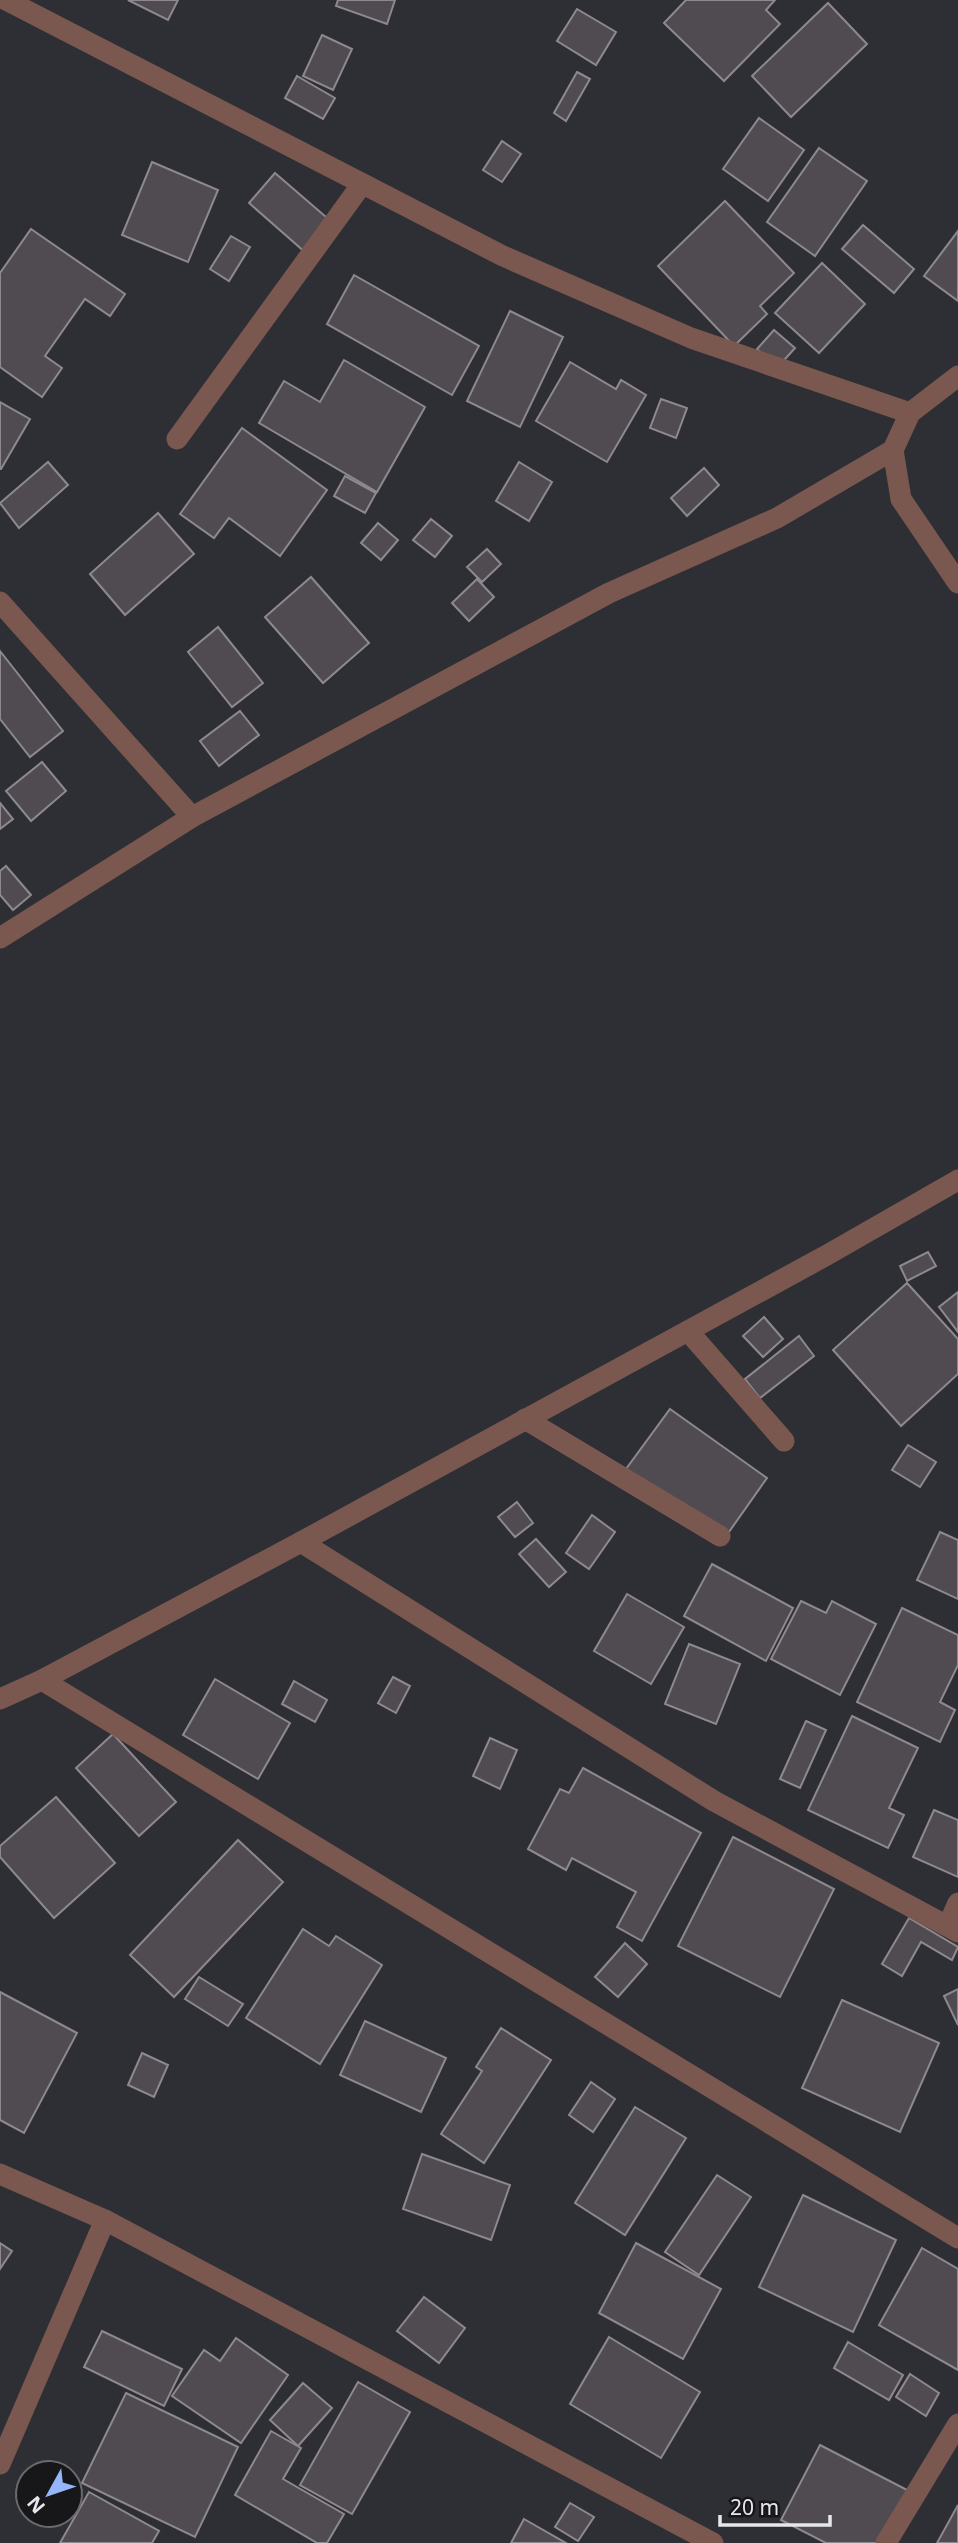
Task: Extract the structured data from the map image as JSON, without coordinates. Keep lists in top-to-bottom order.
{
  "scale_bar": "20 m",
  "north": "bottom left"
}
